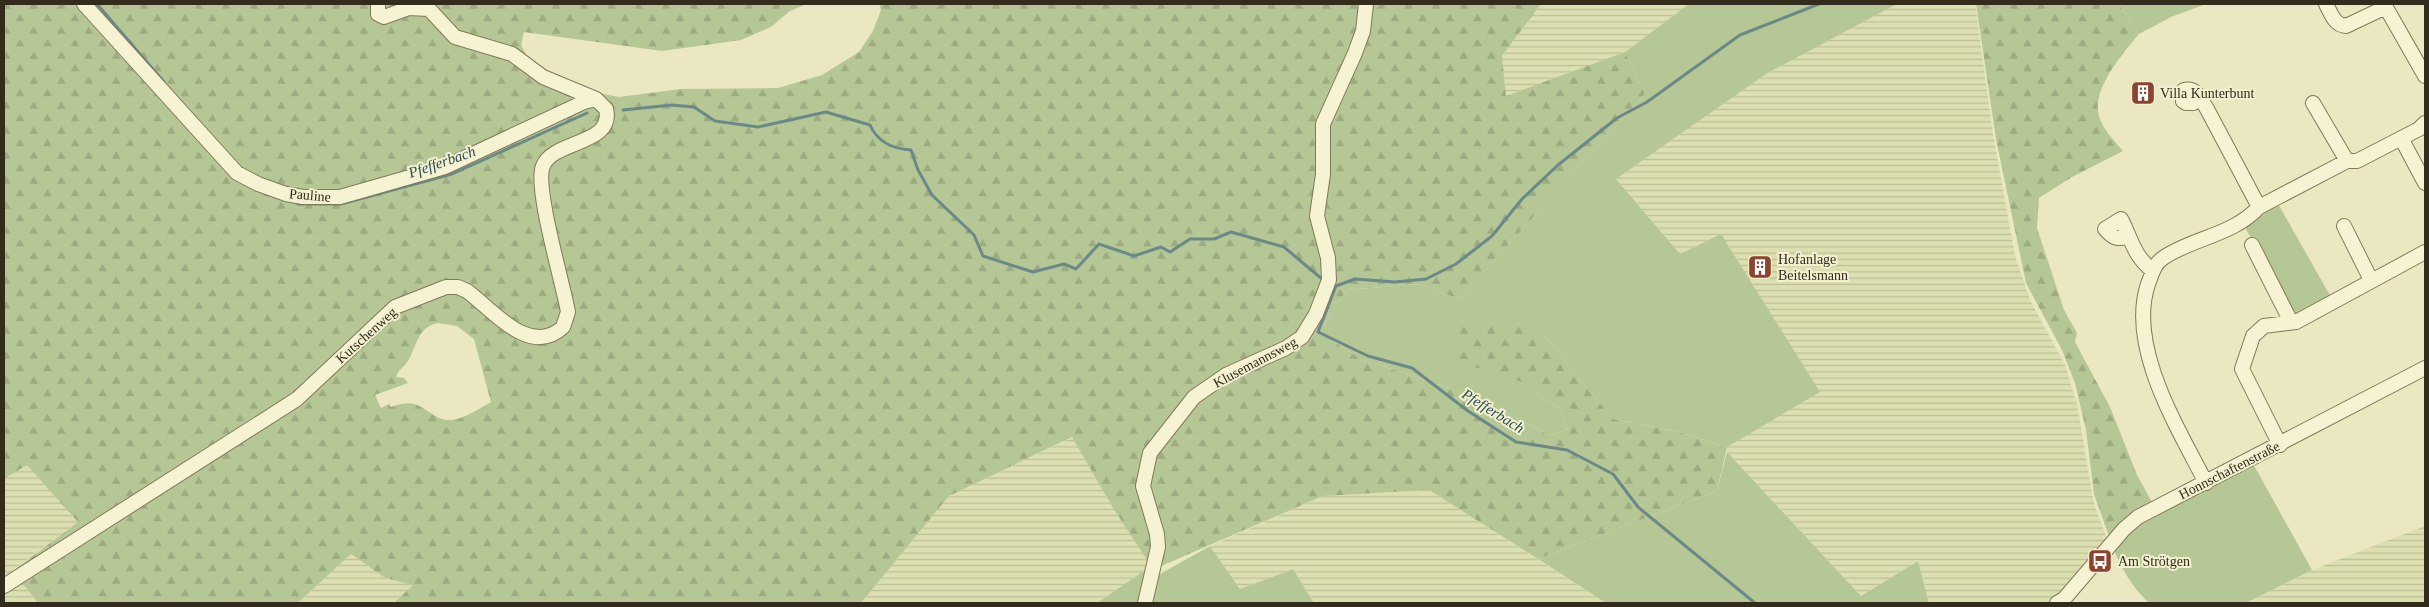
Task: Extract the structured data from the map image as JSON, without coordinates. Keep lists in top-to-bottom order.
{
  "streets": {
    "street": [
      "Pauline",
      "Kutschenweg",
      "Klusemannsweg",
      "Honnschaftenstraße"
    ]
  },
  "crossings": [
    ["Pauline", "Kutschenweg"]
  ],
  "water": ["Pfefferbach"],
  "places": {
    "building": ["Villa Kunterbunt", "Hofanlage Beitelsmann"],
    "bus stop": ["Am Strötgen"]
  }
}
